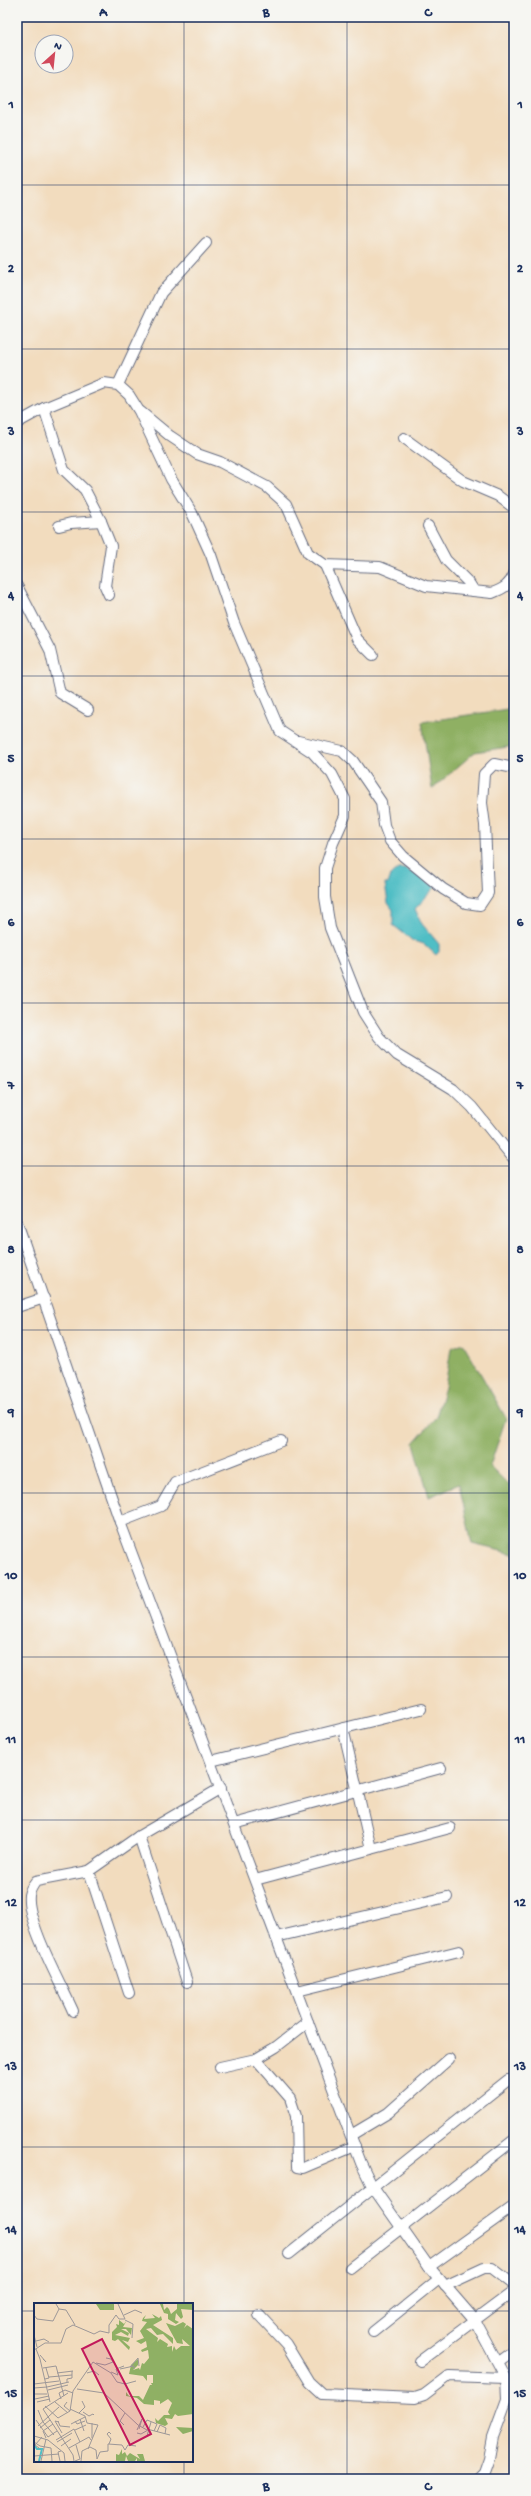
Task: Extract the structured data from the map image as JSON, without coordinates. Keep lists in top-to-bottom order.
{
  "north": "top right",
  "grid": {
    "columns": ["A", "B", "C"],
    "rows": [
      "1",
      "2",
      "3",
      "4",
      "5",
      "6",
      "7",
      "8",
      "9",
      "10",
      "11",
      "12",
      "13",
      "14",
      "15"
    ]
  }
}
